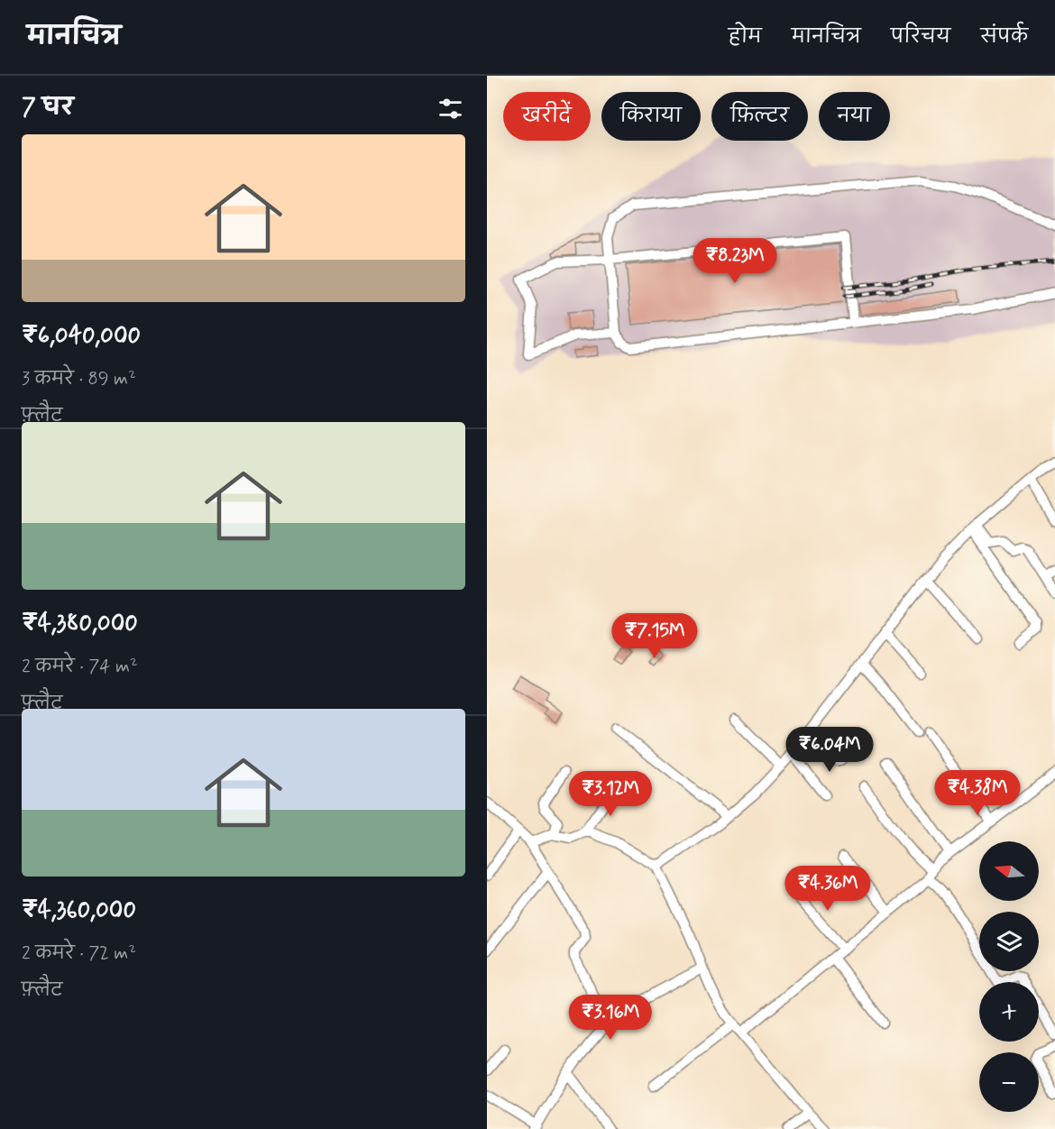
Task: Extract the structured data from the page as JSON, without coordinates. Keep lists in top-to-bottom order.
{
  "north": "left",
  "page": {
    "header": "मानचित्र",
    "nav": [
      "होम",
      "मानचित्र",
      "परिचय",
      "संपर्क"
    ],
    "heading": "7 घर",
    "chip": [
      "खरीदें",
      "किराया",
      "फ़िल्टर",
      "नया"
    ],
    "list": [
      {
        "name": "₹6,040,000",
        "note": "3 कमरे · 89 m² · फ़्लैट"
      },
      {
        "name": "₹4,380,000",
        "note": "2 कमरे · 74 m² · फ़्लैट"
      },
      {
        "name": "₹4,360,000",
        "note": "2 कमरे · 72 m² · फ़्लैट"
      }
    ],
    "price": [
      "₹8.23M",
      "₹7.15M",
      "₹6.04M",
      "₹4.38M",
      "₹3.12M",
      "₹4.36M",
      "₹3.16M"
    ],
    "map_buttons": ["+", "−"]
  }
}
